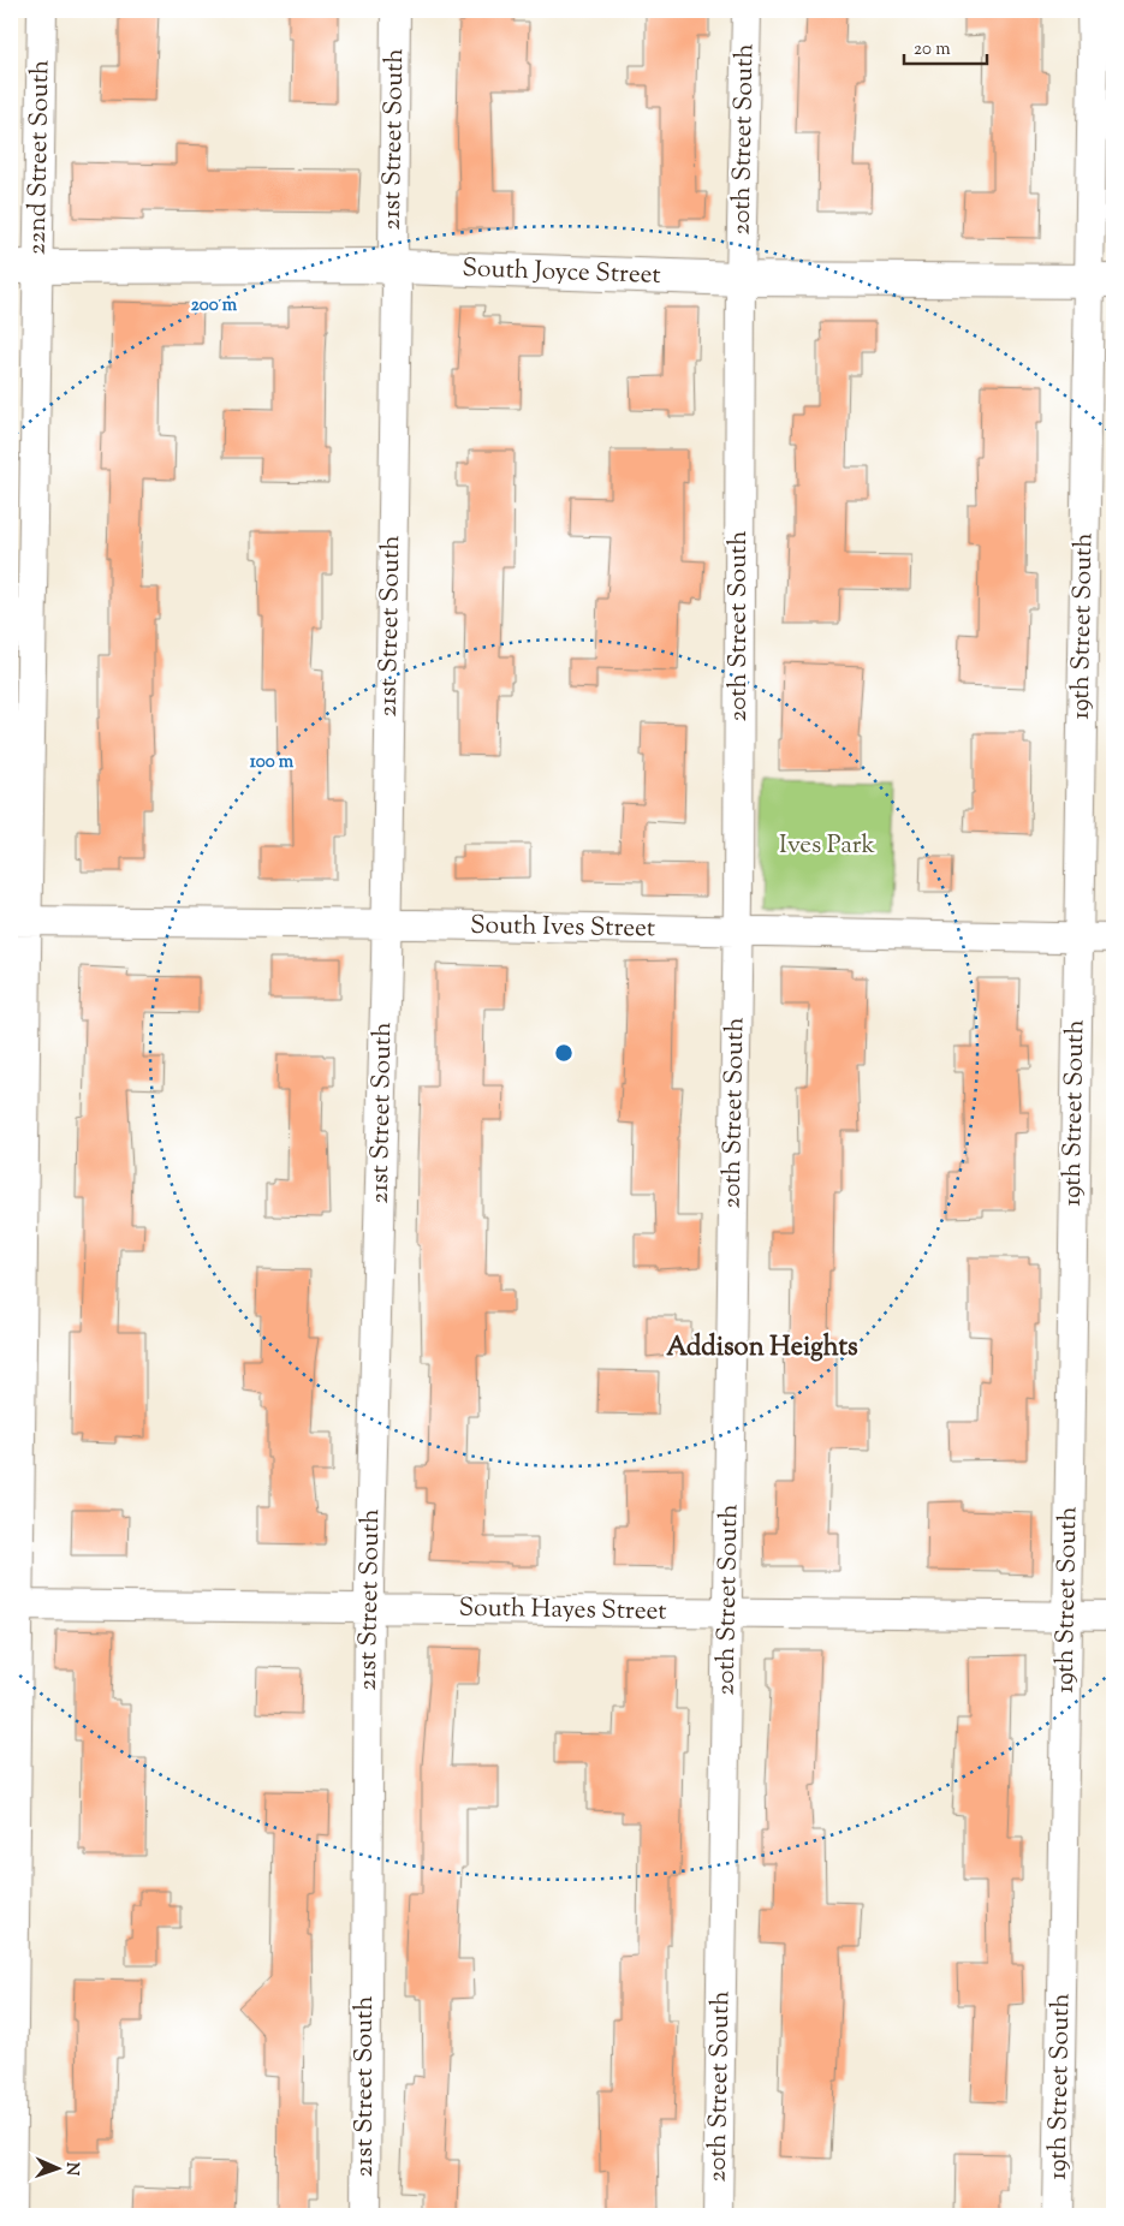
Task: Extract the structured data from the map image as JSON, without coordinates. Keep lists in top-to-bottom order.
{
  "streets": {
    "street": [
      "21st Street South",
      "20th Street South",
      "22nd Street South",
      "South Joyce Street",
      "19th Street South",
      "South Ives Street",
      "South Hayes Street"
    ]
  },
  "crossings": [
    ["21st Street South", "South Joyce Street"],
    ["21st Street South", "South Ives Street"],
    ["21st Street South", "South Hayes Street"],
    ["20th Street South", "South Joyce Street"],
    ["20th Street South", "South Ives Street"],
    ["20th Street South", "South Hayes Street"],
    ["22nd Street South", "South Joyce Street"],
    ["22nd Street South", "South Ives Street"],
    ["22nd Street South", "South Hayes Street"],
    ["South Joyce Street", "19th Street South"],
    ["19th Street South", "South Ives Street"],
    ["19th Street South", "South Hayes Street"]
  ],
  "districts": ["Addison Heights"],
  "parks": ["Ives Park"],
  "scale_bar": "20 m",
  "north": "right",
  "rings": ["200 m", "100 m"]
}
